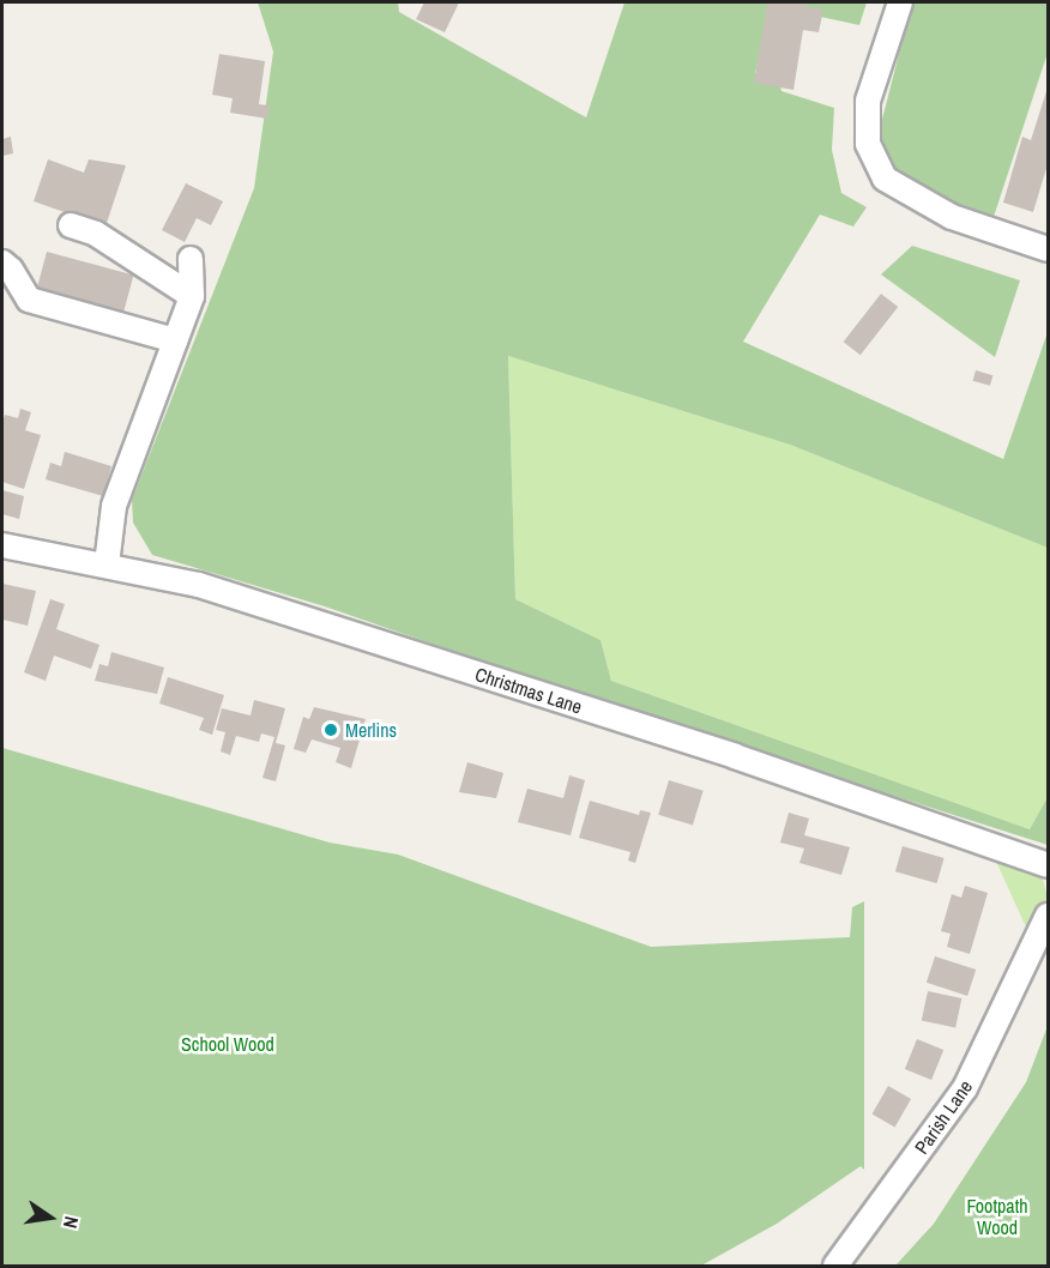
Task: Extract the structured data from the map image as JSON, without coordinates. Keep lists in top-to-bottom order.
{
  "streets": {
    "street": ["Christmas Lane", "Parish Lane"]
  },
  "parks": ["School Wood", "Footpath Wood"],
  "places": ["Merlins"],
  "north": "right"
}
